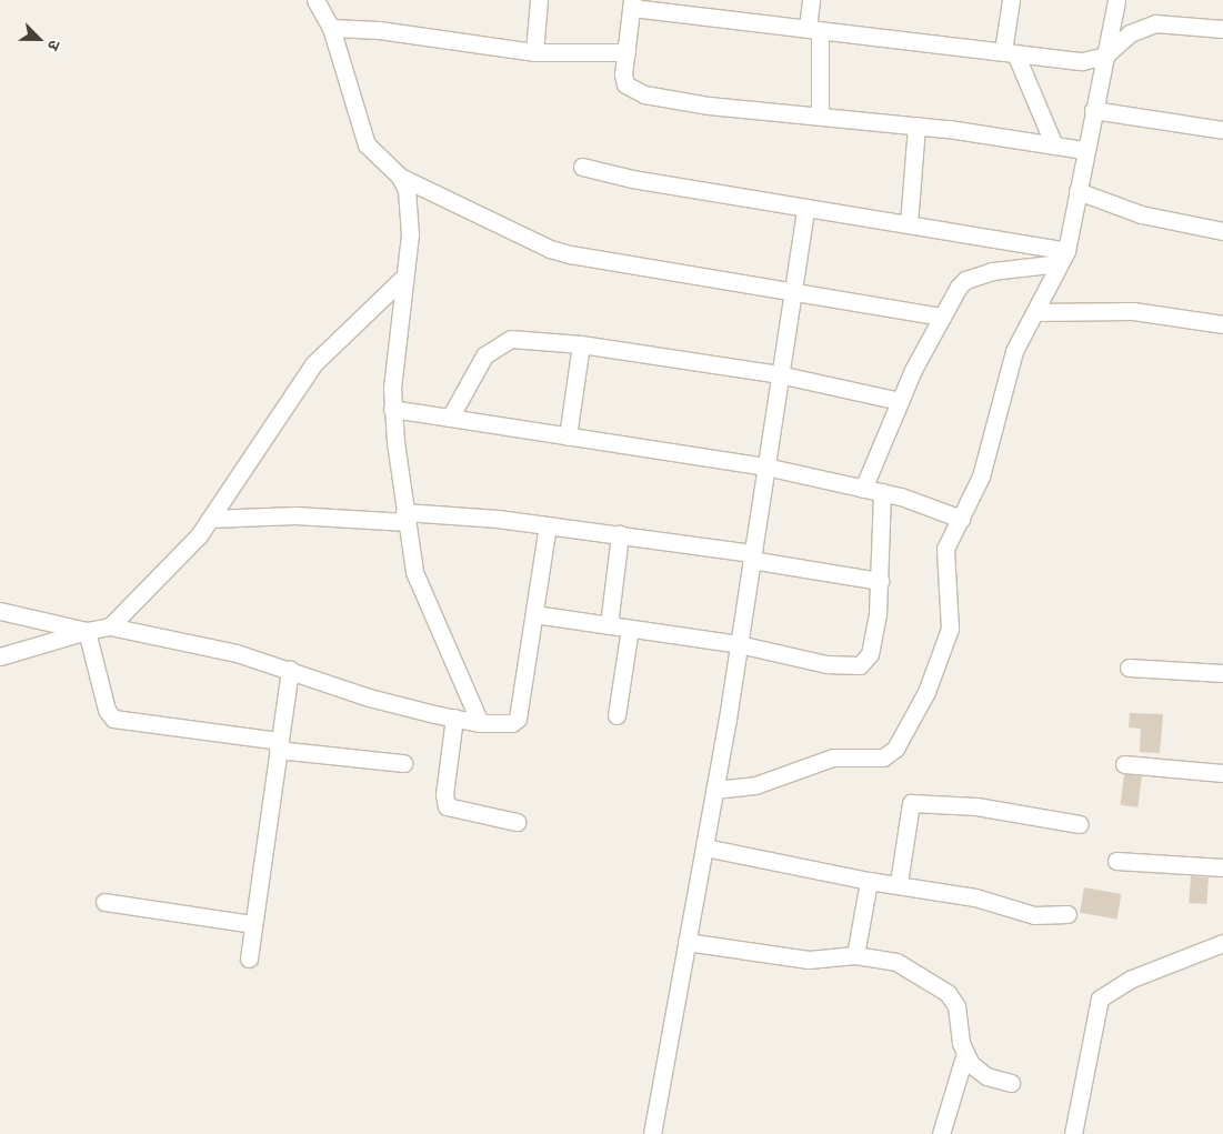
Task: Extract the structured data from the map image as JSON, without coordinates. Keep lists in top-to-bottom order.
{
  "north": "bottom right"
}
